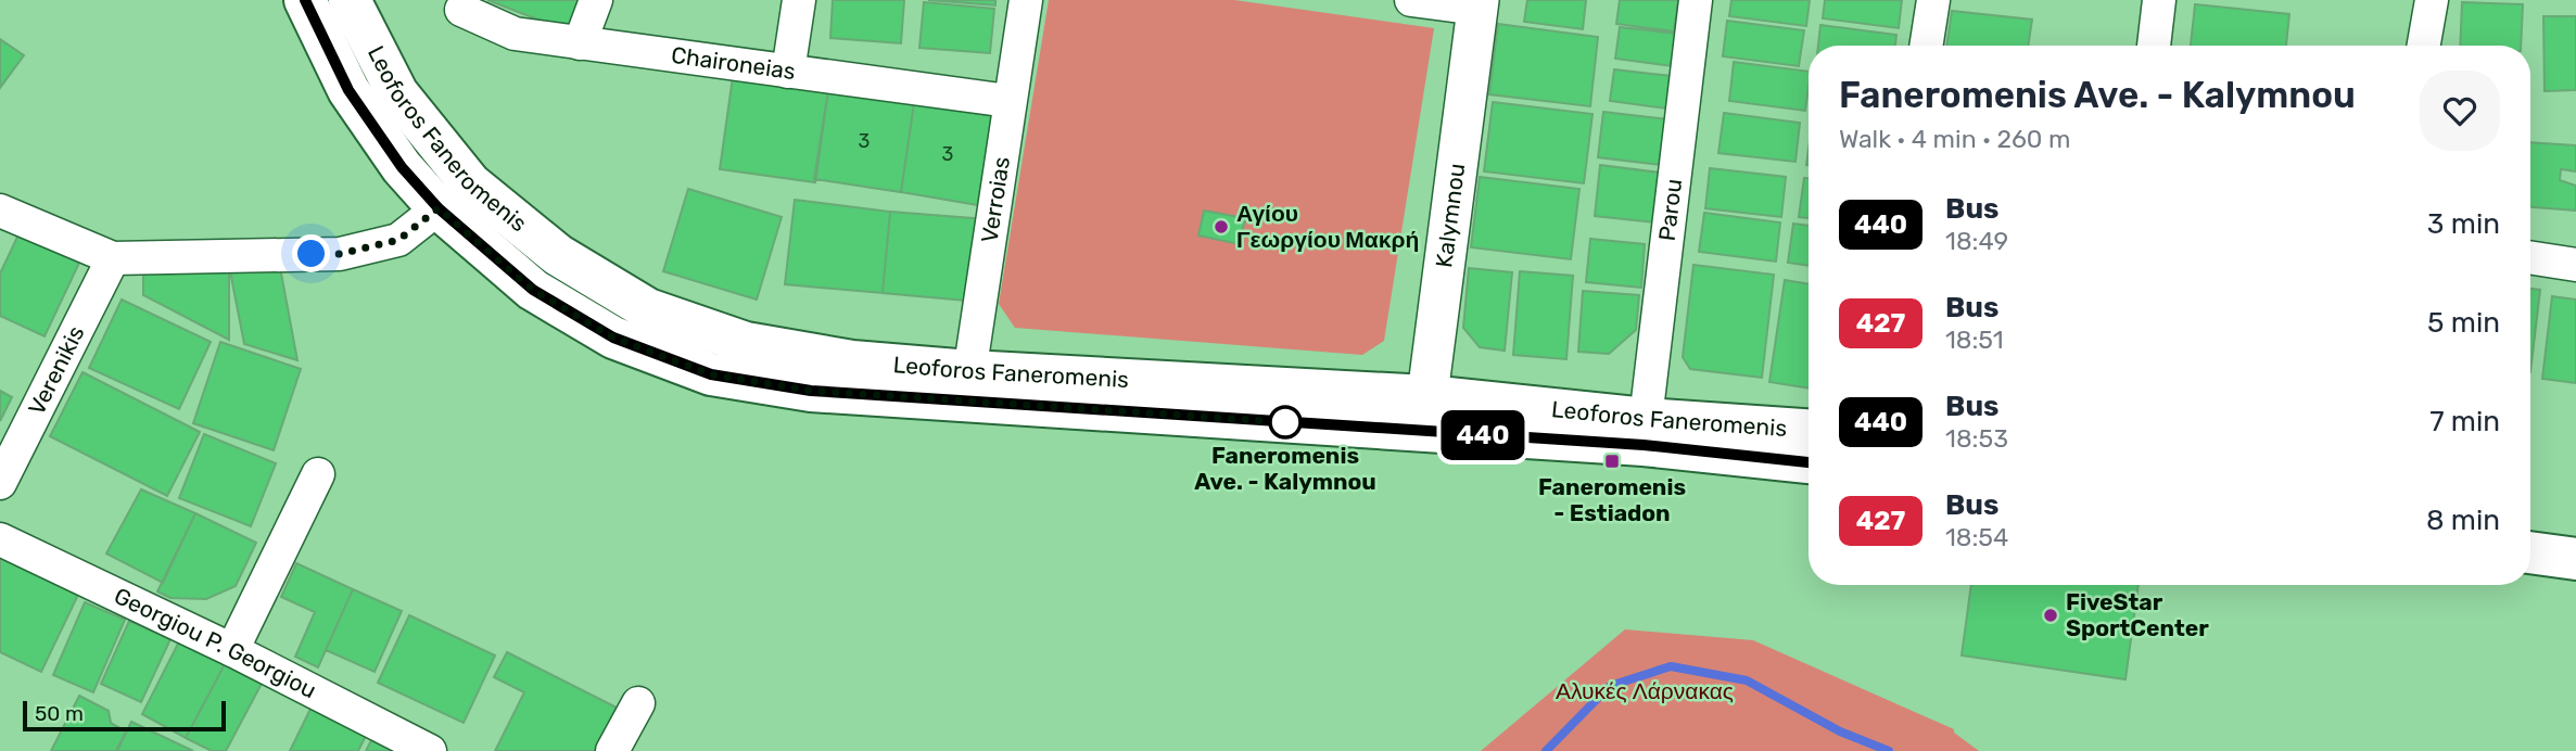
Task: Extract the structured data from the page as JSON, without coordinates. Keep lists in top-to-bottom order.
{
  "streets": {
    "main road": ["Leoforos Faneromenis"],
    "street": [
      "Chaironeias",
      "Verroias",
      "Parou",
      "Kalymnou",
      "Verenikis",
      "Georgiou P. Georgiou"
    ]
  },
  "crossings": [
    ["Chaironeias", "Verroias"],
    ["Leoforos Faneromenis", "Verroias"],
    ["Leoforos Faneromenis", "Parou"],
    ["Leoforos Faneromenis", "Kalymnou"]
  ],
  "parks": ["Αλυκές Λάρνακας"],
  "places": {
    "other": ["Αγίου Γεωργίου Μακρή", "Faneromenis Ave. - Kalymnou", "FiveStar SportCenter"],
    "transit": ["Faneromenis - Estiadon"]
  },
  "lines": ["bus line 440"],
  "house_numbers": ["3", "3"],
  "scale_bar": "50 m",
  "page": {
    "on_map": "440",
    "heading": ["Faneromenis Ave. - Kalymnou", "Walk · 4 min · 260 m"],
    "list": [
      {
        "mark": "440",
        "name": "Bus",
        "note": "18:49",
        "value": "3 min"
      },
      {
        "mark": "427",
        "name": "Bus",
        "note": "18:51",
        "value": "5 min"
      },
      {
        "mark": "440",
        "name": "Bus",
        "note": "18:53",
        "value": "7 min"
      },
      {
        "mark": "427",
        "name": "Bus",
        "note": "18:54",
        "value": "8 min"
      }
    ],
    "scale": "50 m"
  }
}
